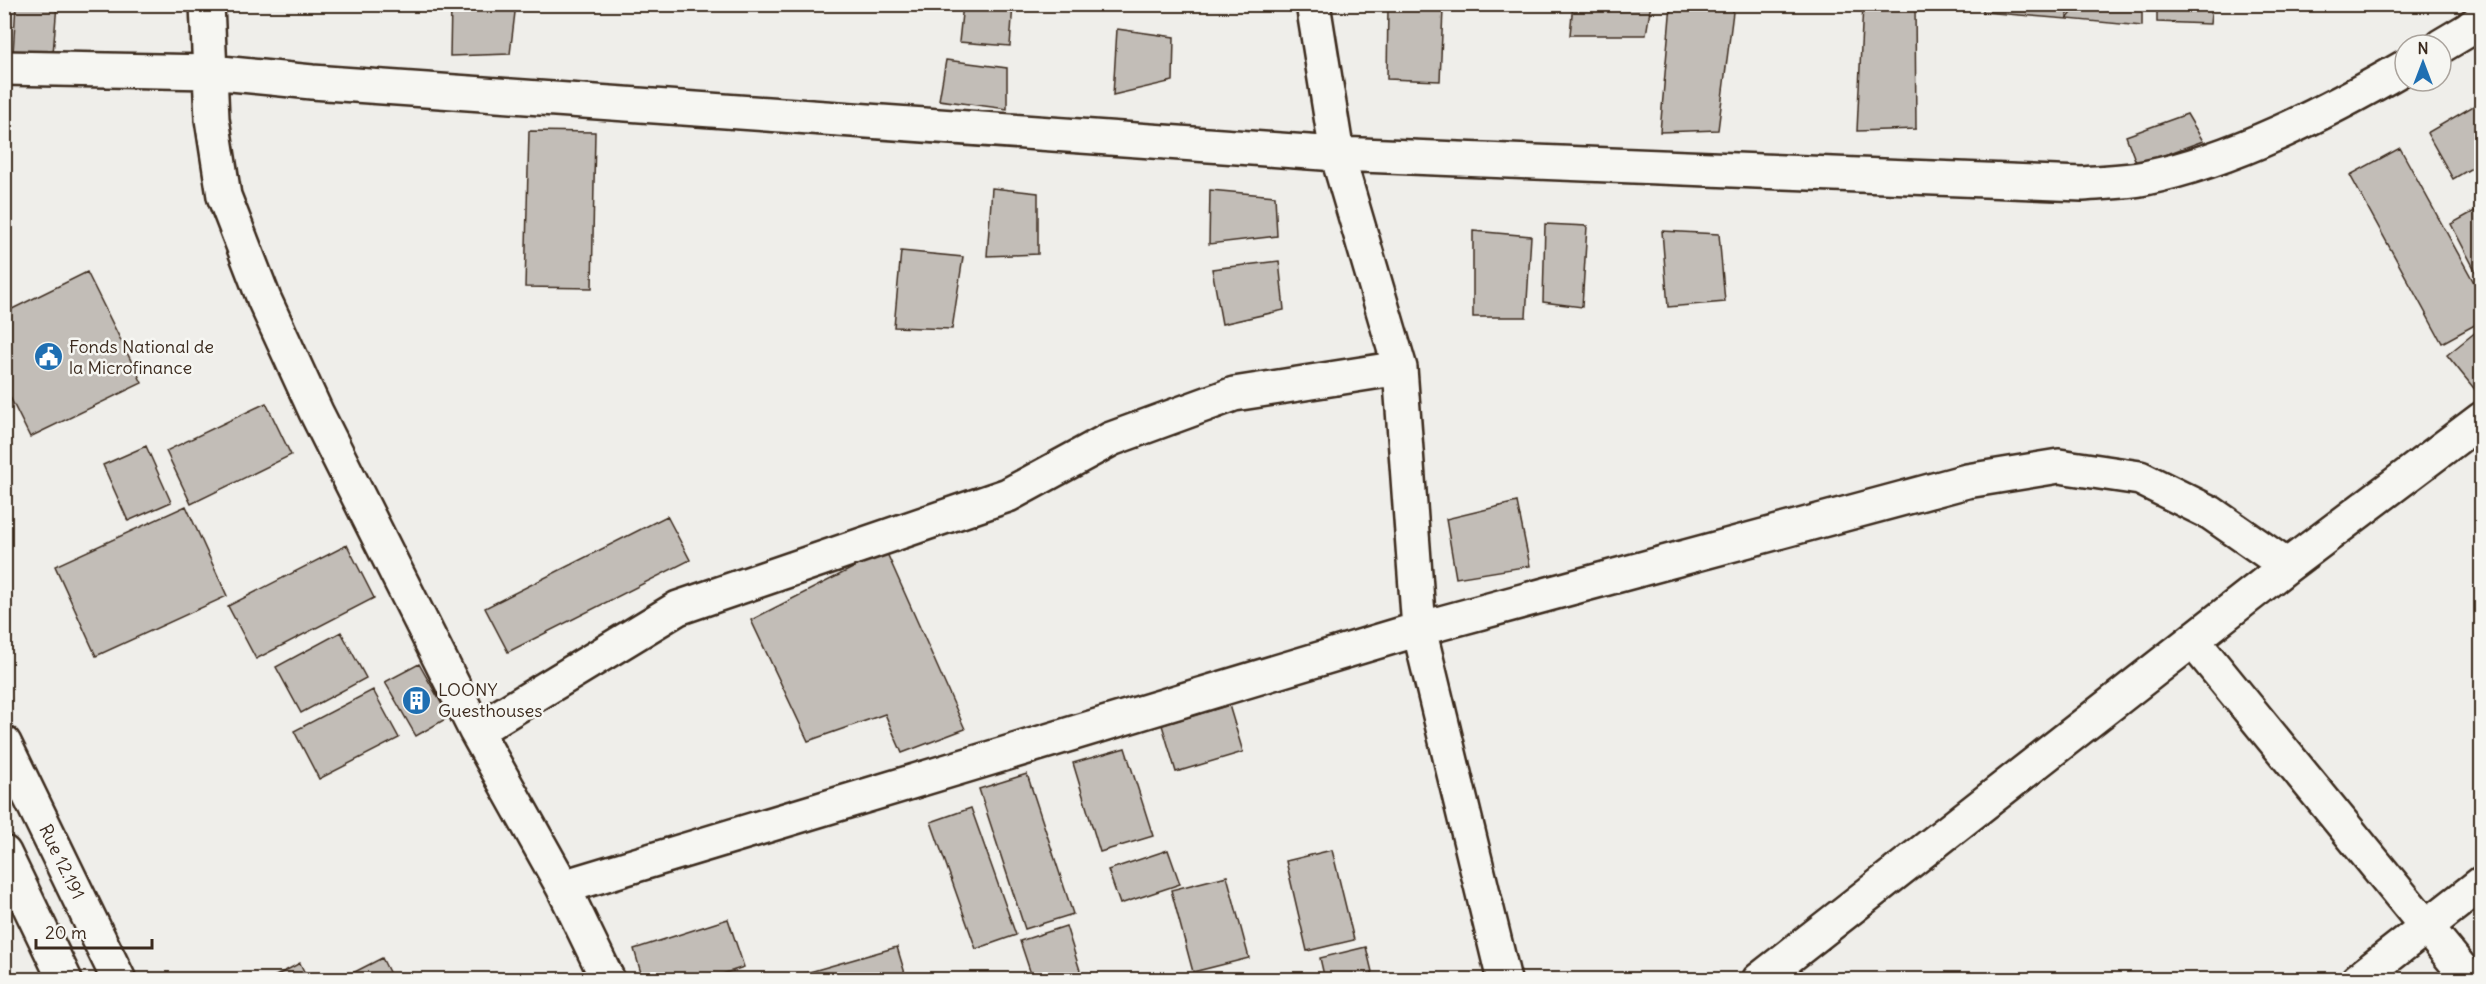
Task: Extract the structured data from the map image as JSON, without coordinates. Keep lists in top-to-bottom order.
{
  "streets": {
    "street": ["Rue 12.191"]
  },
  "places": {
    "public building": ["Fonds National de la Microfinance"],
    "building": ["LOONY Guesthouses"]
  },
  "scale_bar": "20 m",
  "north": "top"
}
